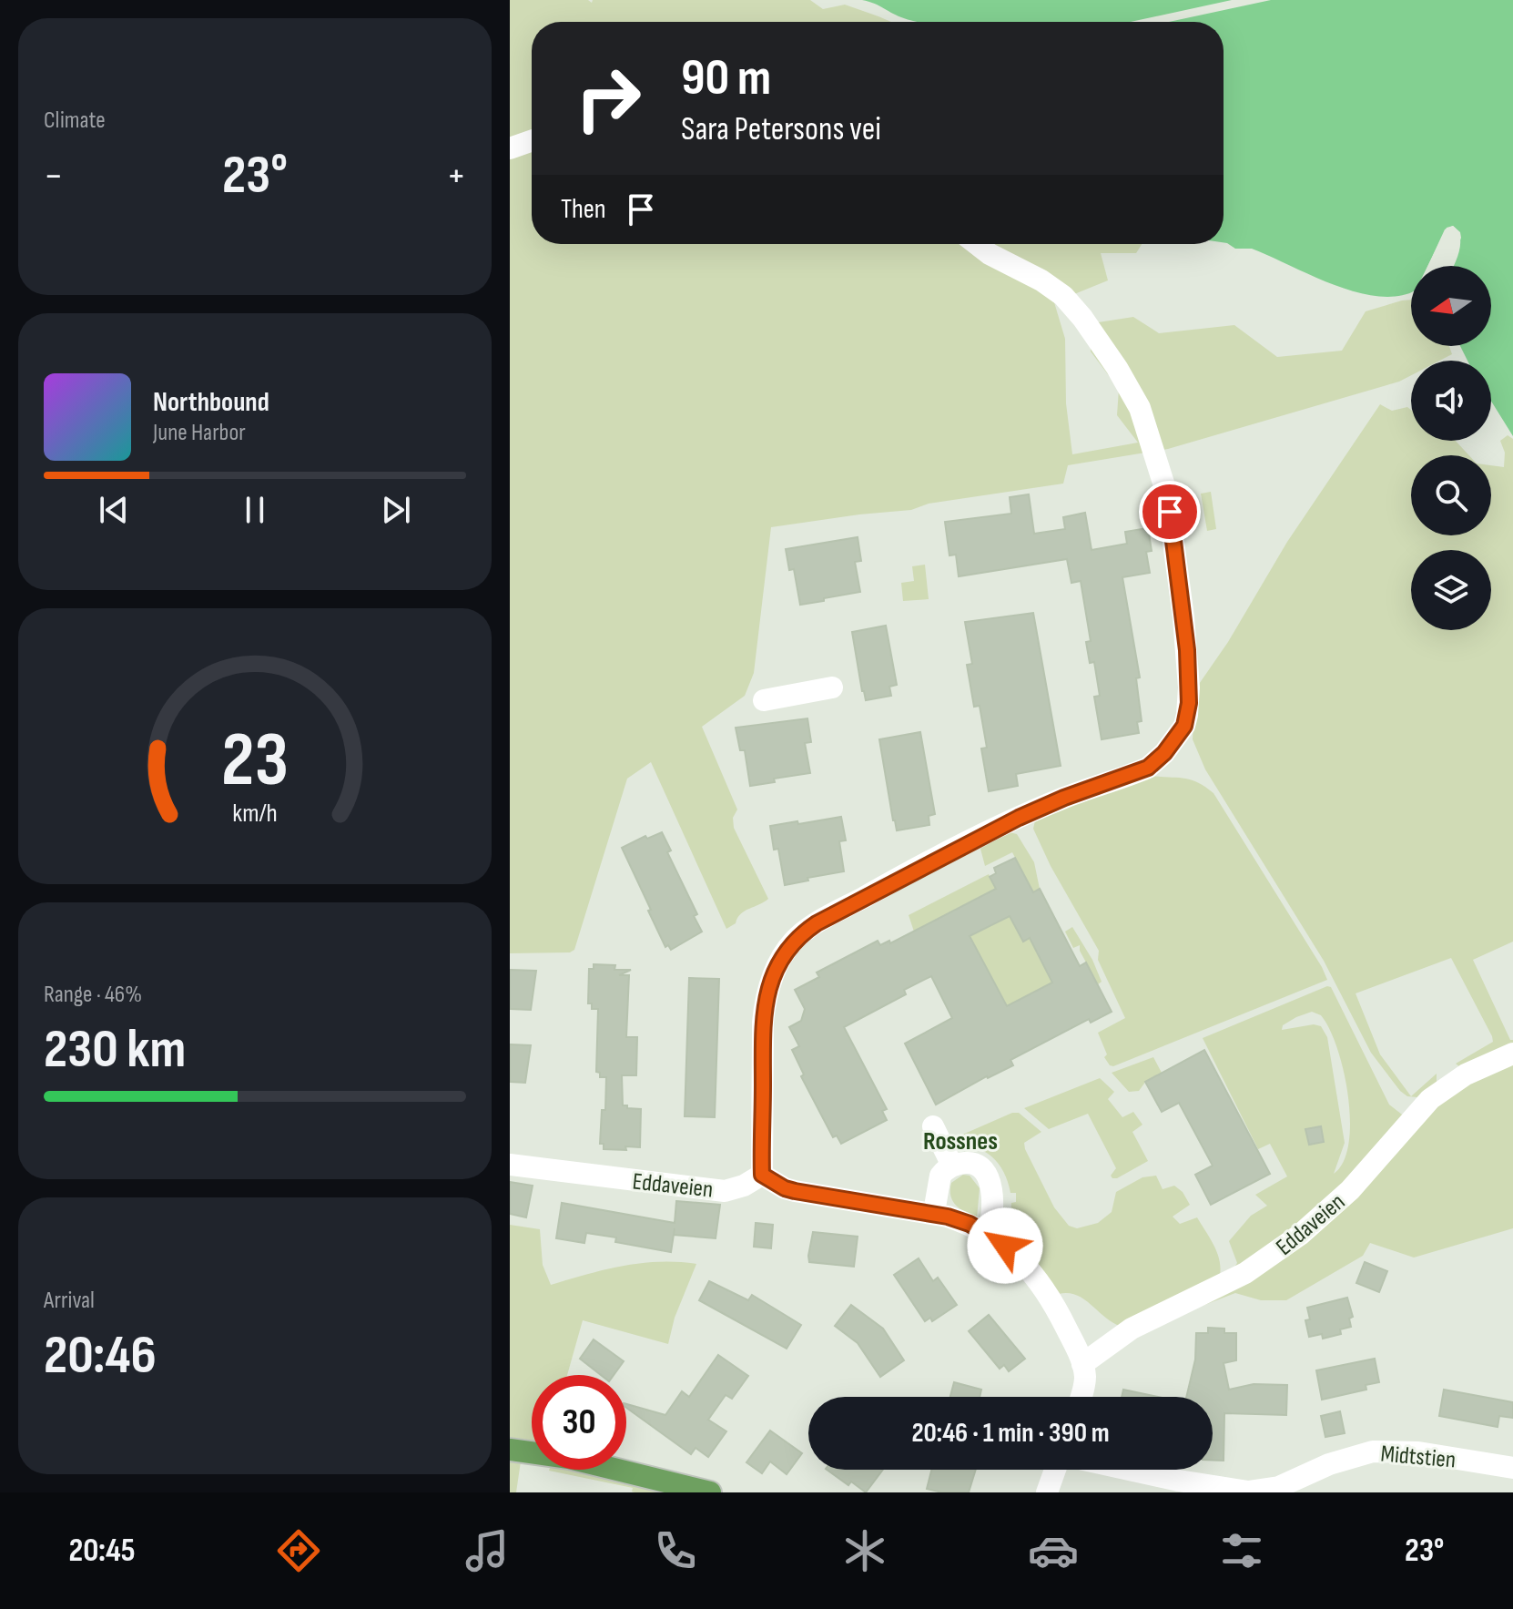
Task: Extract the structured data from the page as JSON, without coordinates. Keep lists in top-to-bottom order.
{
  "streets": {
    "street": ["Eddaveien", "Midtstien"]
  },
  "districts": ["Rossnes"],
  "north": "left",
  "page": {
    "tile": [
      "Climate",
      ["Range · 46%", "230 km"],
      ["Arrival", "20:46"]
    ],
    "turn": ["90 m", "Sara Petersons vei"],
    "heat": ["−", "23°", "+"],
    "then": "Then",
    "song": ["Northbound", "June Harbor"],
    "limit": "30",
    "trip": "20:46 · 1 min · 390 m",
    "tabs": ["20:45", "23°"],
    "gauge": ["23", "km/h"]
  }
}
